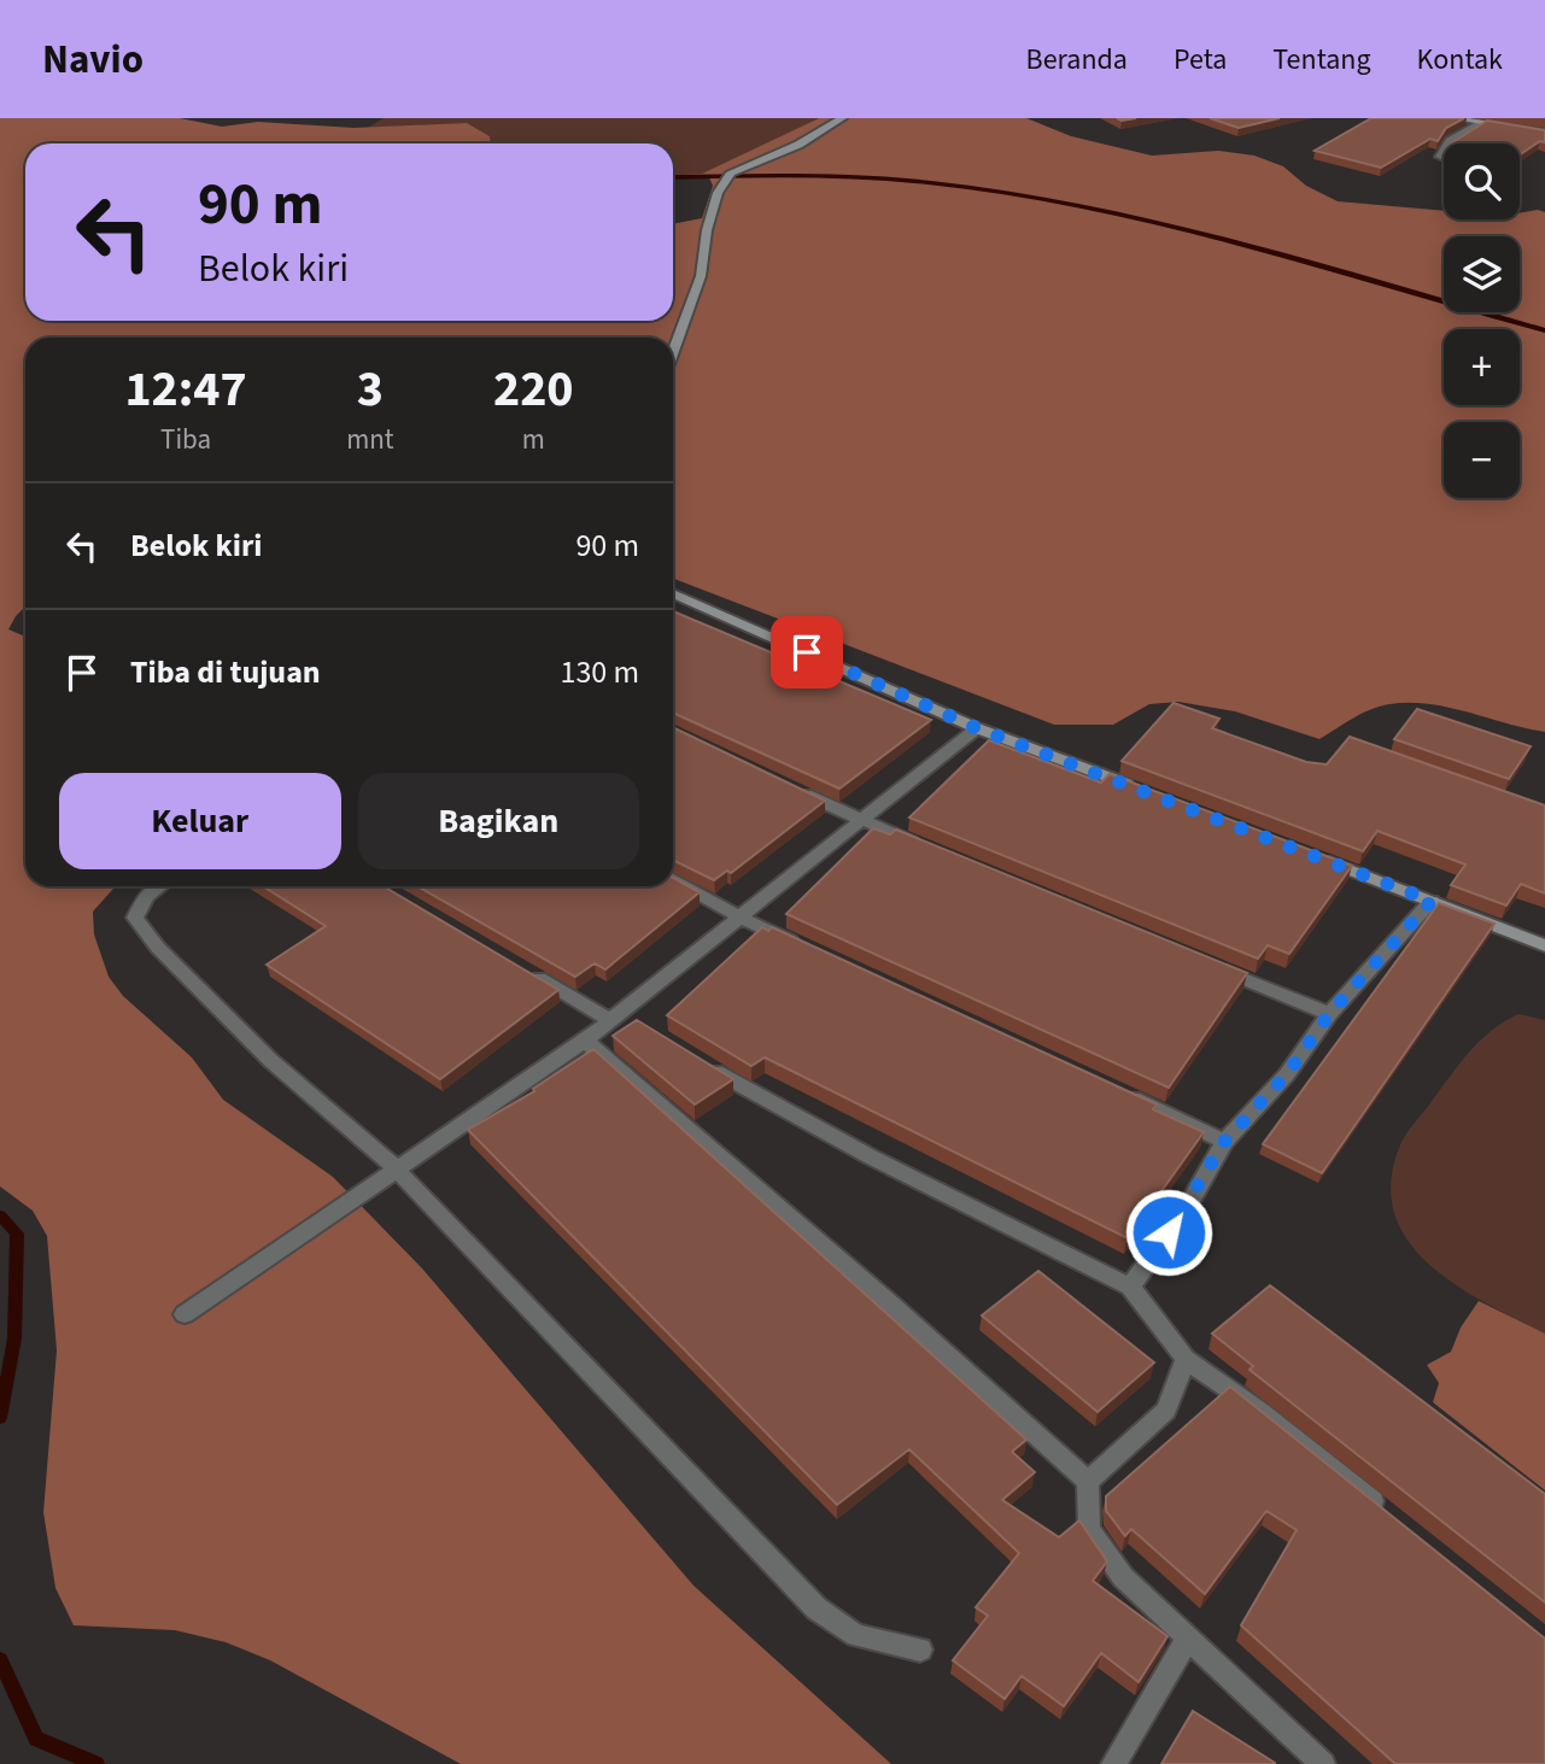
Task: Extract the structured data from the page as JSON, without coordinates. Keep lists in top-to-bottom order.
{
  "page": {
    "header": "Navio",
    "nav": [
      "Beranda",
      "Peta",
      "Tentang",
      "Kontak"
    ],
    "map_buttons": ["+", "−"],
    "turn": ["90 m", "Belok kiri"],
    "eta": [
      "12:47",
      "Tiba",
      "3",
      "mnt",
      "220",
      "m"
    ],
    "list": [
      {
        "name": "Belok kiri",
        "value": "90 m"
      },
      {
        "name": "Tiba di tujuan",
        "value": "130 m"
      }
    ],
    "buttons": ["Keluar", "Bagikan"]
  }
}
